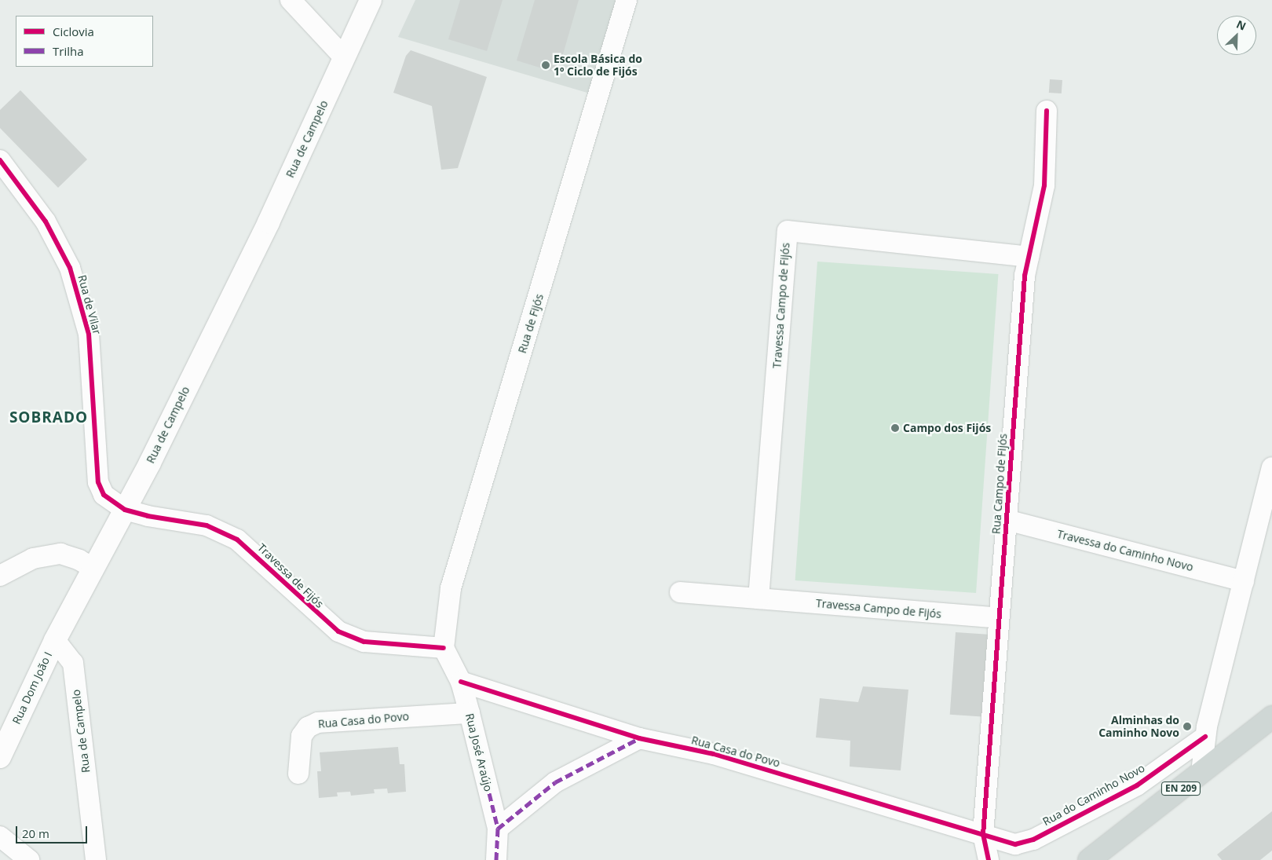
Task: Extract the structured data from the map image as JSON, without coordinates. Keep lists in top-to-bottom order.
{
  "streets": {
    "main road": ["Rua de Campelo", "Rua Dom João I", "EN 209"],
    "street": [
      "Rua de Vilar",
      "Travessa Campo de Fijós",
      "Rua de Fijós",
      "Rua Campo de Fijós",
      "Travessa do Caminho Novo",
      "Travessa de Fijós",
      "Rua Casa do Povo",
      "Rua José Araújo",
      "Rua do Caminho Novo"
    ]
  },
  "crossings": [
    ["Rua de Campelo", "Rua de Vilar"],
    ["Rua de Campelo", "Travessa de Fijós"],
    ["Rua de Campelo", "Rua Dom João I"],
    ["Rua de Vilar", "Travessa de Fijós"],
    ["Travessa Campo de Fijós", "Rua Campo de Fijós"],
    ["Rua de Fijós", "Travessa de Fijós"],
    ["Rua de Fijós", "Rua José Araújo"],
    ["Rua Campo de Fijós", "Travessa do Caminho Novo"],
    ["Rua Campo de Fijós", "Rua Casa do Povo"],
    ["Rua Campo de Fijós", "Rua do Caminho Novo"],
    ["Travessa de Fijós", "Rua José Araújo"],
    ["Rua Casa do Povo", "Rua José Araújo"],
    ["Rua Casa do Povo", "Rua do Caminho Novo"]
  ],
  "districts": ["SOBRADO"],
  "places": ["Escola Básica do 1º Ciclo de Fijós", "Campo dos Fijós", "Alminhas do Caminho Novo"],
  "legend": ["Ciclovia", "Trilha"],
  "scale_bar": "20 m",
  "north": "top right"
}
